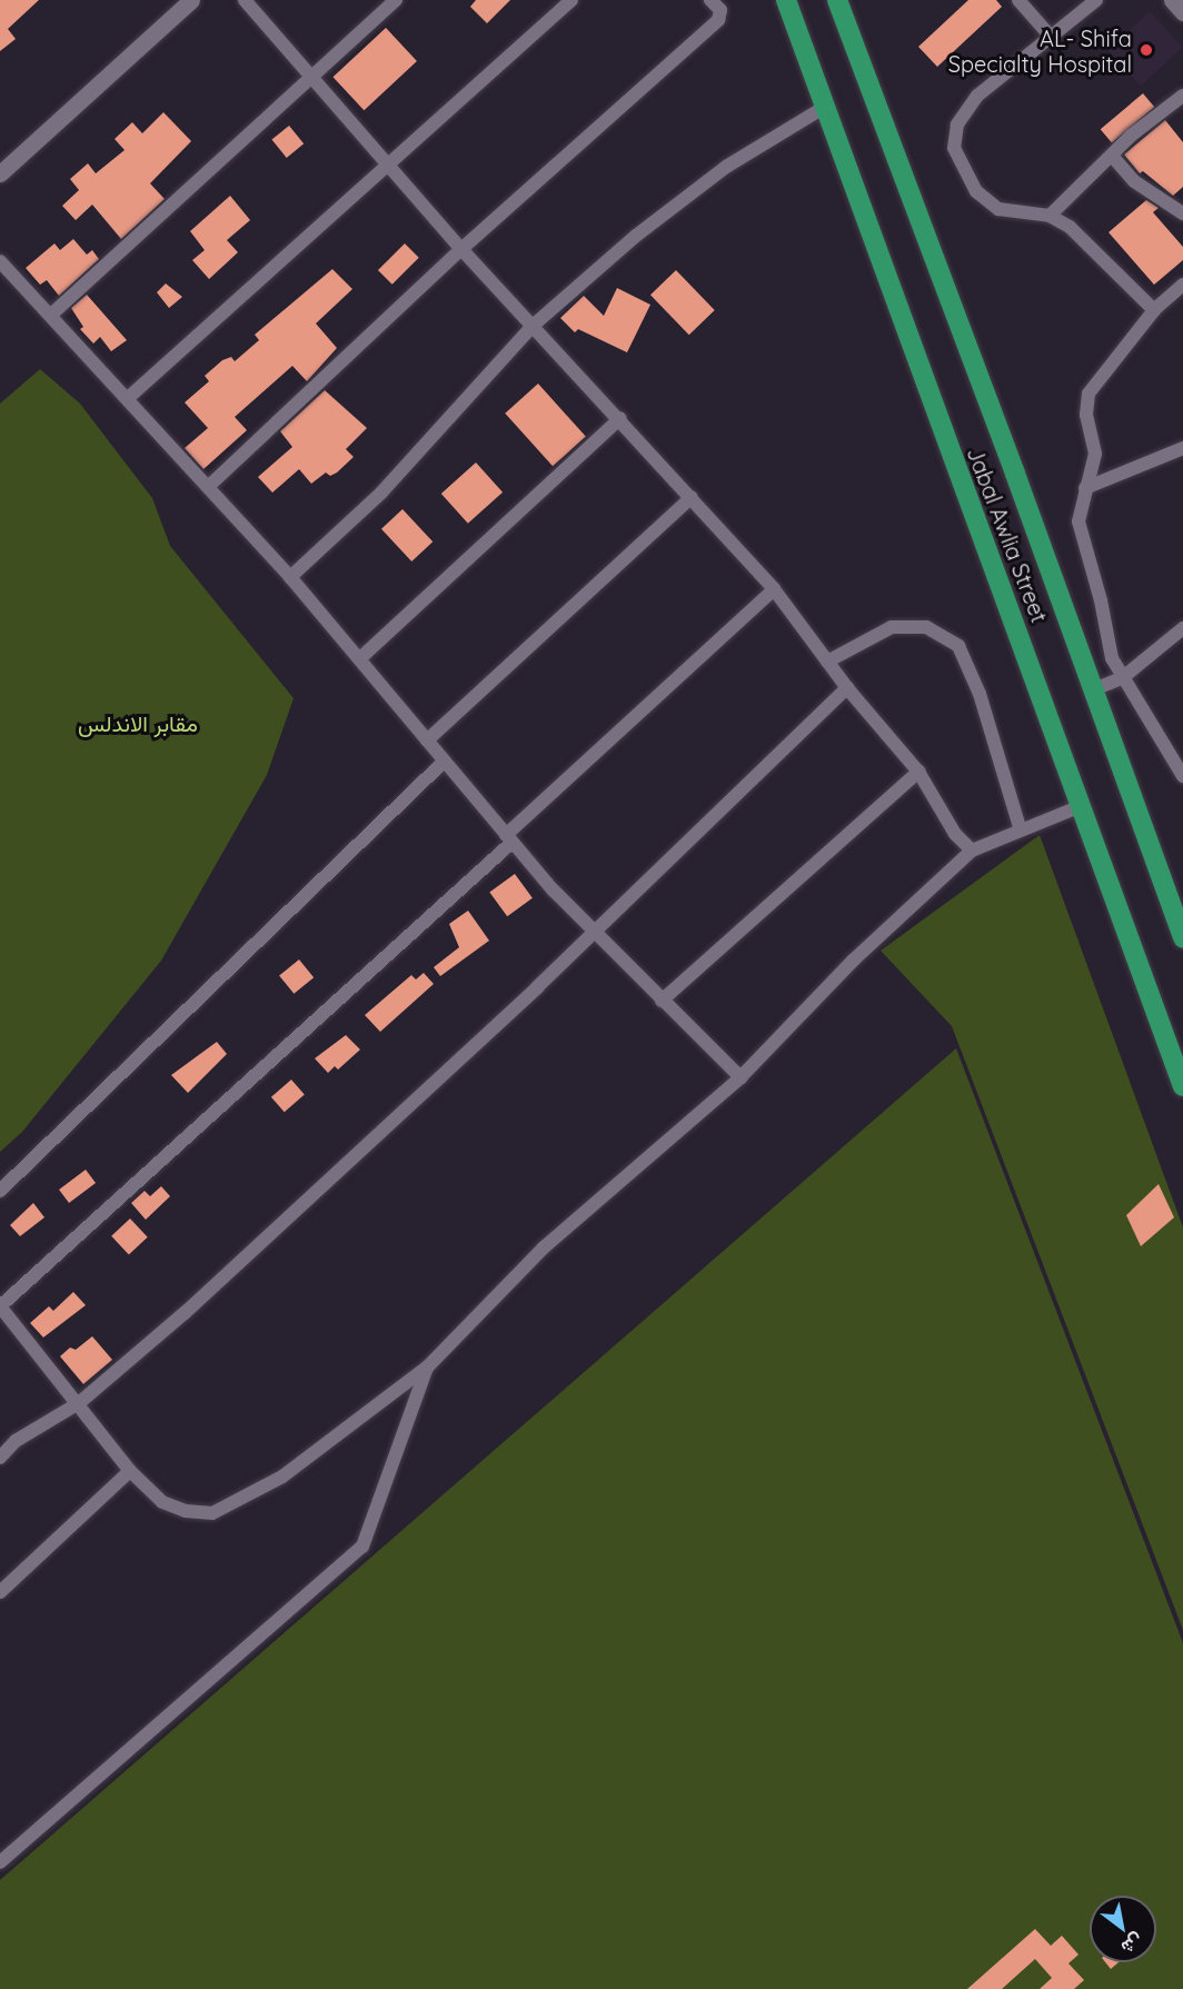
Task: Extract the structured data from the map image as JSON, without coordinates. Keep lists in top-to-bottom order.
{
  "streets": {
    "highway": ["Jabal Awlia Street"]
  },
  "parks": ["مقابر الاندلس"],
  "places": ["AL- Shifa Specialty Hospital"],
  "north": "bottom right"
}
